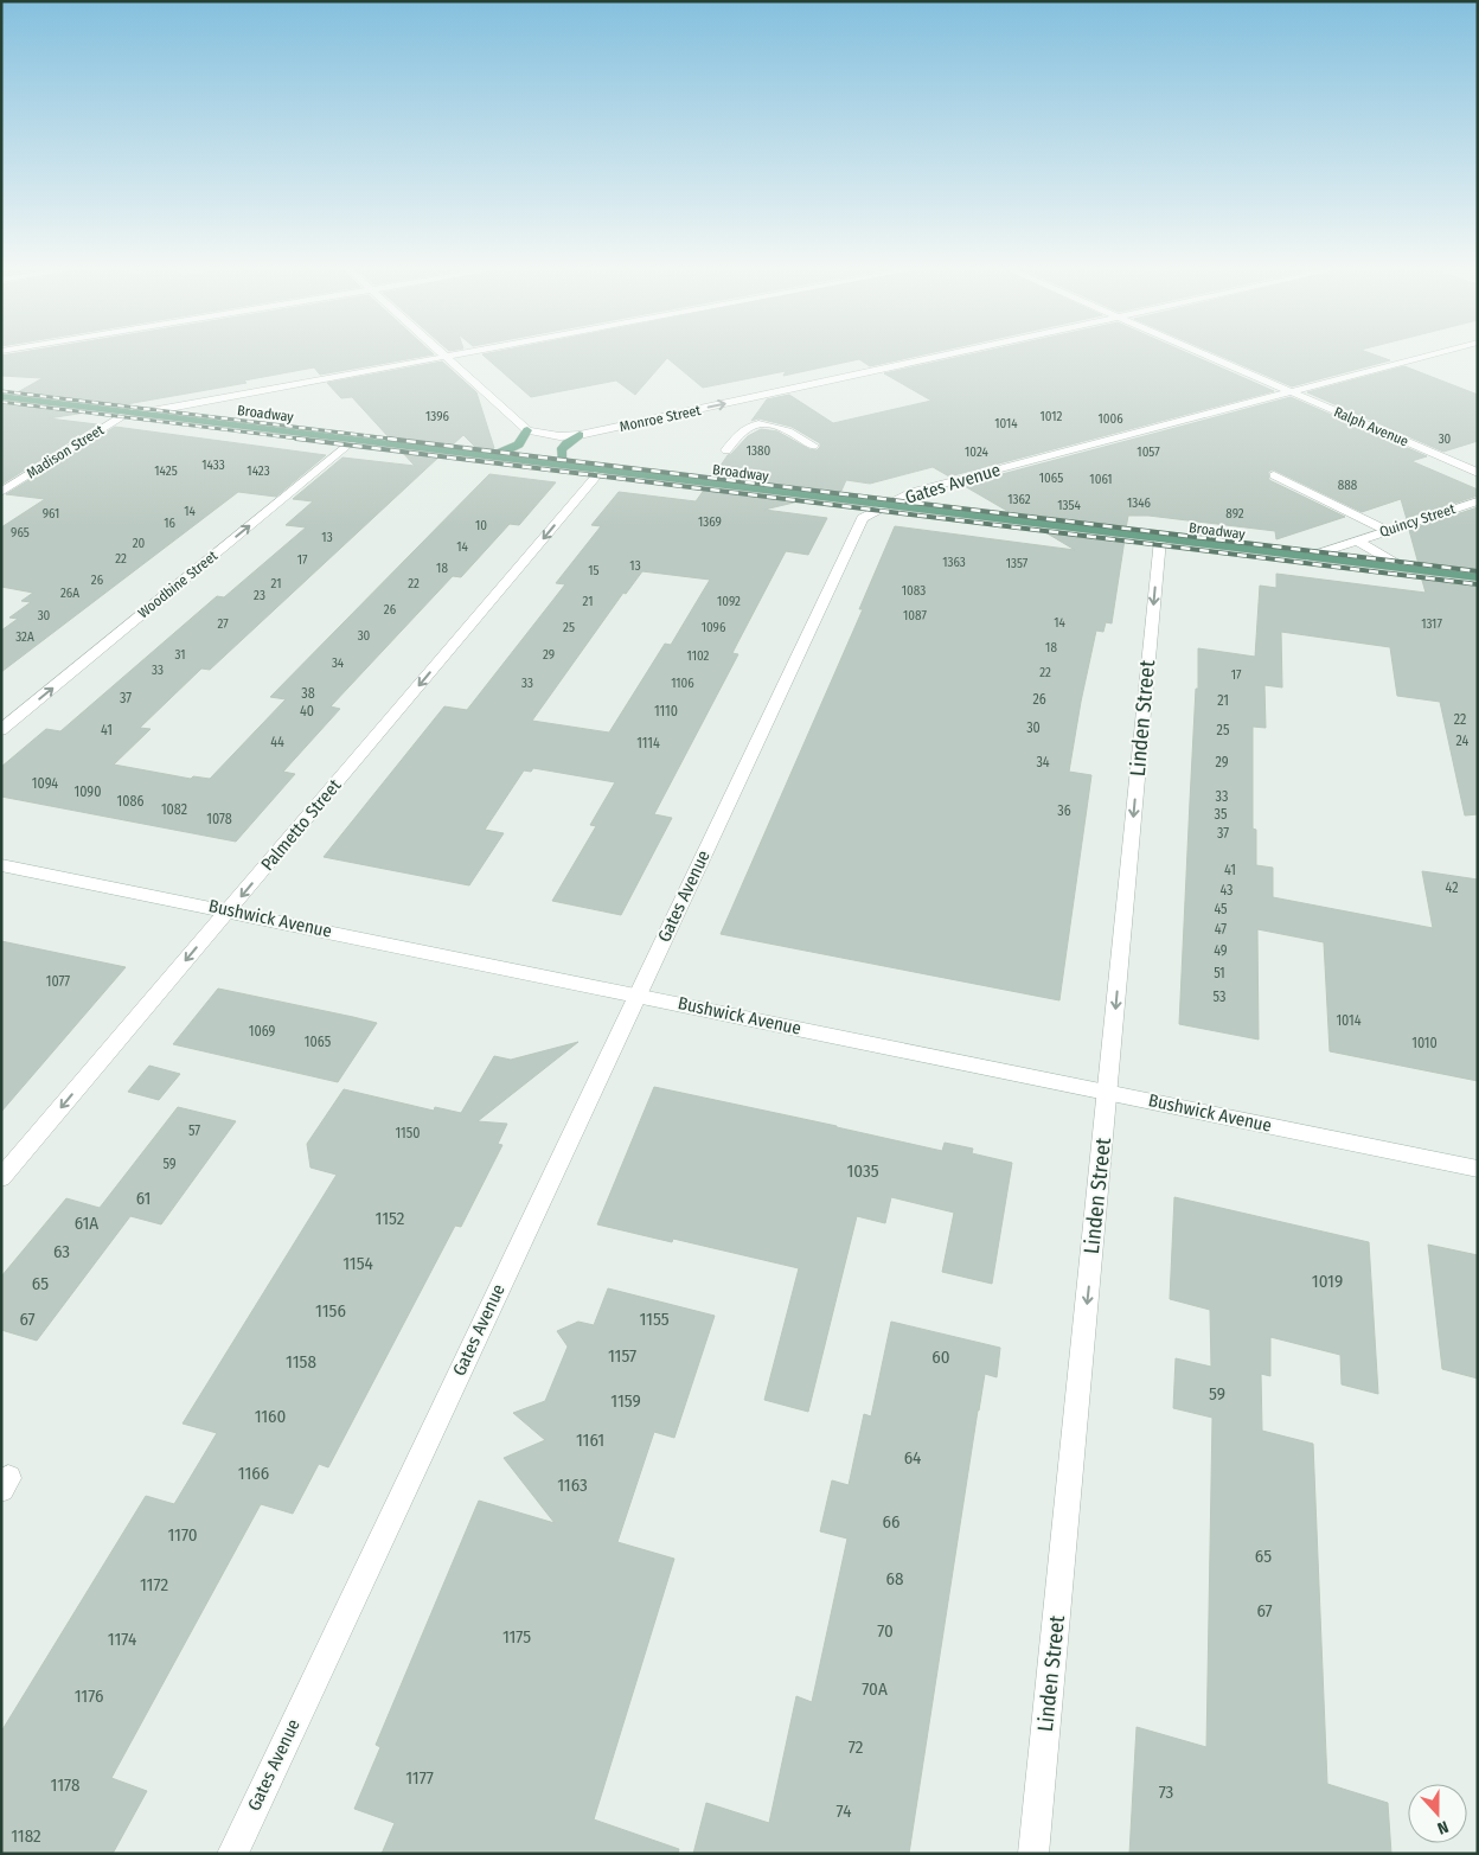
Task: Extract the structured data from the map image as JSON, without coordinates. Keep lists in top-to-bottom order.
{
  "streets": {
    "main road": ["Broadway"],
    "street": [
      "Monroe Street",
      "Ralph Avenue",
      "Madison Street",
      "Gates Avenue",
      "Quincy Street",
      "Woodbine Street",
      "Linden Street",
      "Palmetto Street",
      "Bushwick Avenue"
    ]
  },
  "crossings": [
    ["Broadway", "Madison Street"],
    ["Broadway", "Gates Avenue"],
    ["Broadway", "Quincy Street"],
    ["Broadway", "Woodbine Street"],
    ["Broadway", "Linden Street"],
    ["Broadway", "Palmetto Street"],
    ["Ralph Avenue", "Gates Avenue"],
    ["Gates Avenue", "Bushwick Avenue"],
    ["Linden Street", "Bushwick Avenue"],
    ["Palmetto Street", "Bushwick Avenue"]
  ],
  "one_way": [
    "Monroe Street",
    "Woodbine Street",
    "Linden Street",
    "Palmetto Street"
  ],
  "house_numbers": [
    "1396",
    "1012",
    "1006",
    "1014",
    "30",
    "1380",
    "1024",
    "1057",
    "1433",
    "1425",
    "1423",
    "1065",
    "1061",
    "888",
    "1362",
    "1346",
    "1354",
    "14",
    "961",
    "892",
    "1369",
    "16",
    "10",
    "965",
    "13",
    "20",
    "14",
    "22",
    "17",
    "1363",
    "1357",
    "13",
    "18",
    "15",
    "26",
    "21",
    "22",
    "1083",
    "26A",
    "23",
    "21",
    "1092",
    "26",
    "30",
    "1087",
    "14",
    "27",
    "1317",
    "25",
    "1096",
    "30",
    "32A",
    "18",
    "31",
    "29",
    "1102",
    "34",
    "33",
    "22",
    "17",
    "33",
    "1106",
    "38",
    "37",
    "26",
    "21",
    "40",
    "1110",
    "22",
    "30",
    "41",
    "25",
    "24",
    "44",
    "1114",
    "34",
    "29",
    "1094",
    "1090",
    "33",
    "1086",
    "1082",
    "36",
    "35",
    "1078",
    "37",
    "41",
    "42",
    "43",
    "45",
    "47",
    "49",
    "51",
    "1077",
    "53",
    "1014",
    "1069",
    "1065",
    "1010",
    "57",
    "1150",
    "59",
    "1035",
    "61",
    "1152",
    "61A",
    "63",
    "1154",
    "1019",
    "65",
    "1156",
    "67",
    "1155",
    "1157",
    "60",
    "1158",
    "59",
    "1159",
    "1160",
    "1161",
    "64",
    "1166",
    "1163",
    "66",
    "1170",
    "65",
    "68",
    "1172",
    "67",
    "70",
    "1175",
    "1174",
    "70A",
    "1176",
    "72",
    "1177",
    "1178",
    "73",
    "74",
    "1182"
  ],
  "north": "bottom"
}
